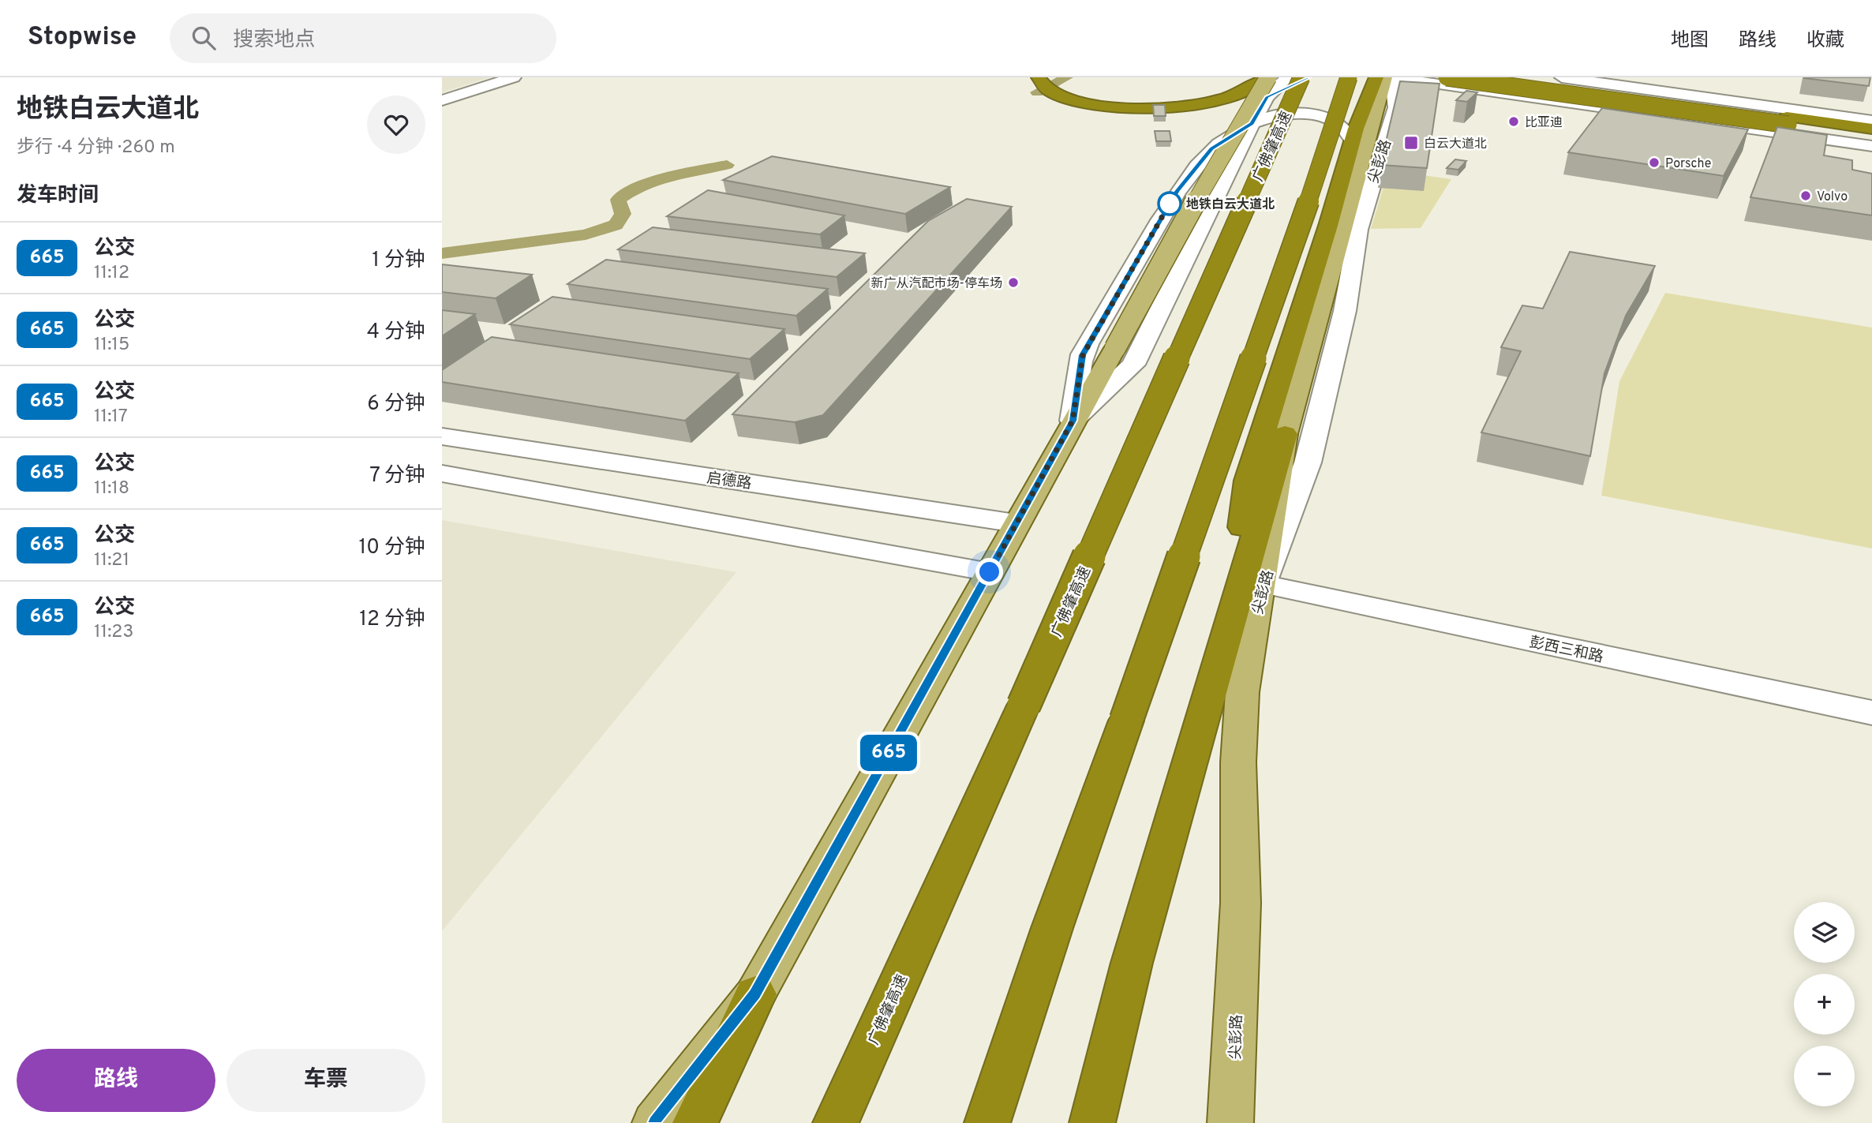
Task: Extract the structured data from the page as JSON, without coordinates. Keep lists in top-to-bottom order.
{
  "streets": {
    "highway": ["广佛肇高速"],
    "main road": ["尖彭路"],
    "street": ["启德路", "彭西三和路"]
  },
  "crossings": [
    ["尖彭路", "彭西三和路"]
  ],
  "places": {
    "other": [
      "比亚迪",
      "Porsche",
      "Volvo",
      "地铁白云大道北",
      "新广从汽配市场-停车场"
    ],
    "transit": ["白云大道北"]
  },
  "lines": ["bus line 665"],
  "page": {
    "header": "Stopwise",
    "search": "搜索地点",
    "nav": ["地图", "路线", "收藏"],
    "heading": [
      ["地铁白云大道北", "步行 · 4 分钟 · 260 m"],
      "发车时间"
    ],
    "on_map": "665",
    "list": [
      {
        "mark": "665",
        "name": "公交",
        "note": "11:12",
        "value": "1 分钟"
      },
      {
        "mark": "665",
        "name": "公交",
        "note": "11:15",
        "value": "4 分钟"
      },
      {
        "mark": "665",
        "name": "公交",
        "note": "11:17",
        "value": "6 分钟"
      },
      {
        "mark": "665",
        "name": "公交",
        "note": "11:18",
        "value": "7 分钟"
      },
      {
        "mark": "665",
        "name": "公交",
        "note": "11:21",
        "value": "10 分钟"
      },
      {
        "mark": "665",
        "name": "公交",
        "note": "11:23",
        "value": "12 分钟"
      }
    ],
    "map_buttons": ["+", "−"],
    "buttons": ["路线", "车票"]
  }
}
